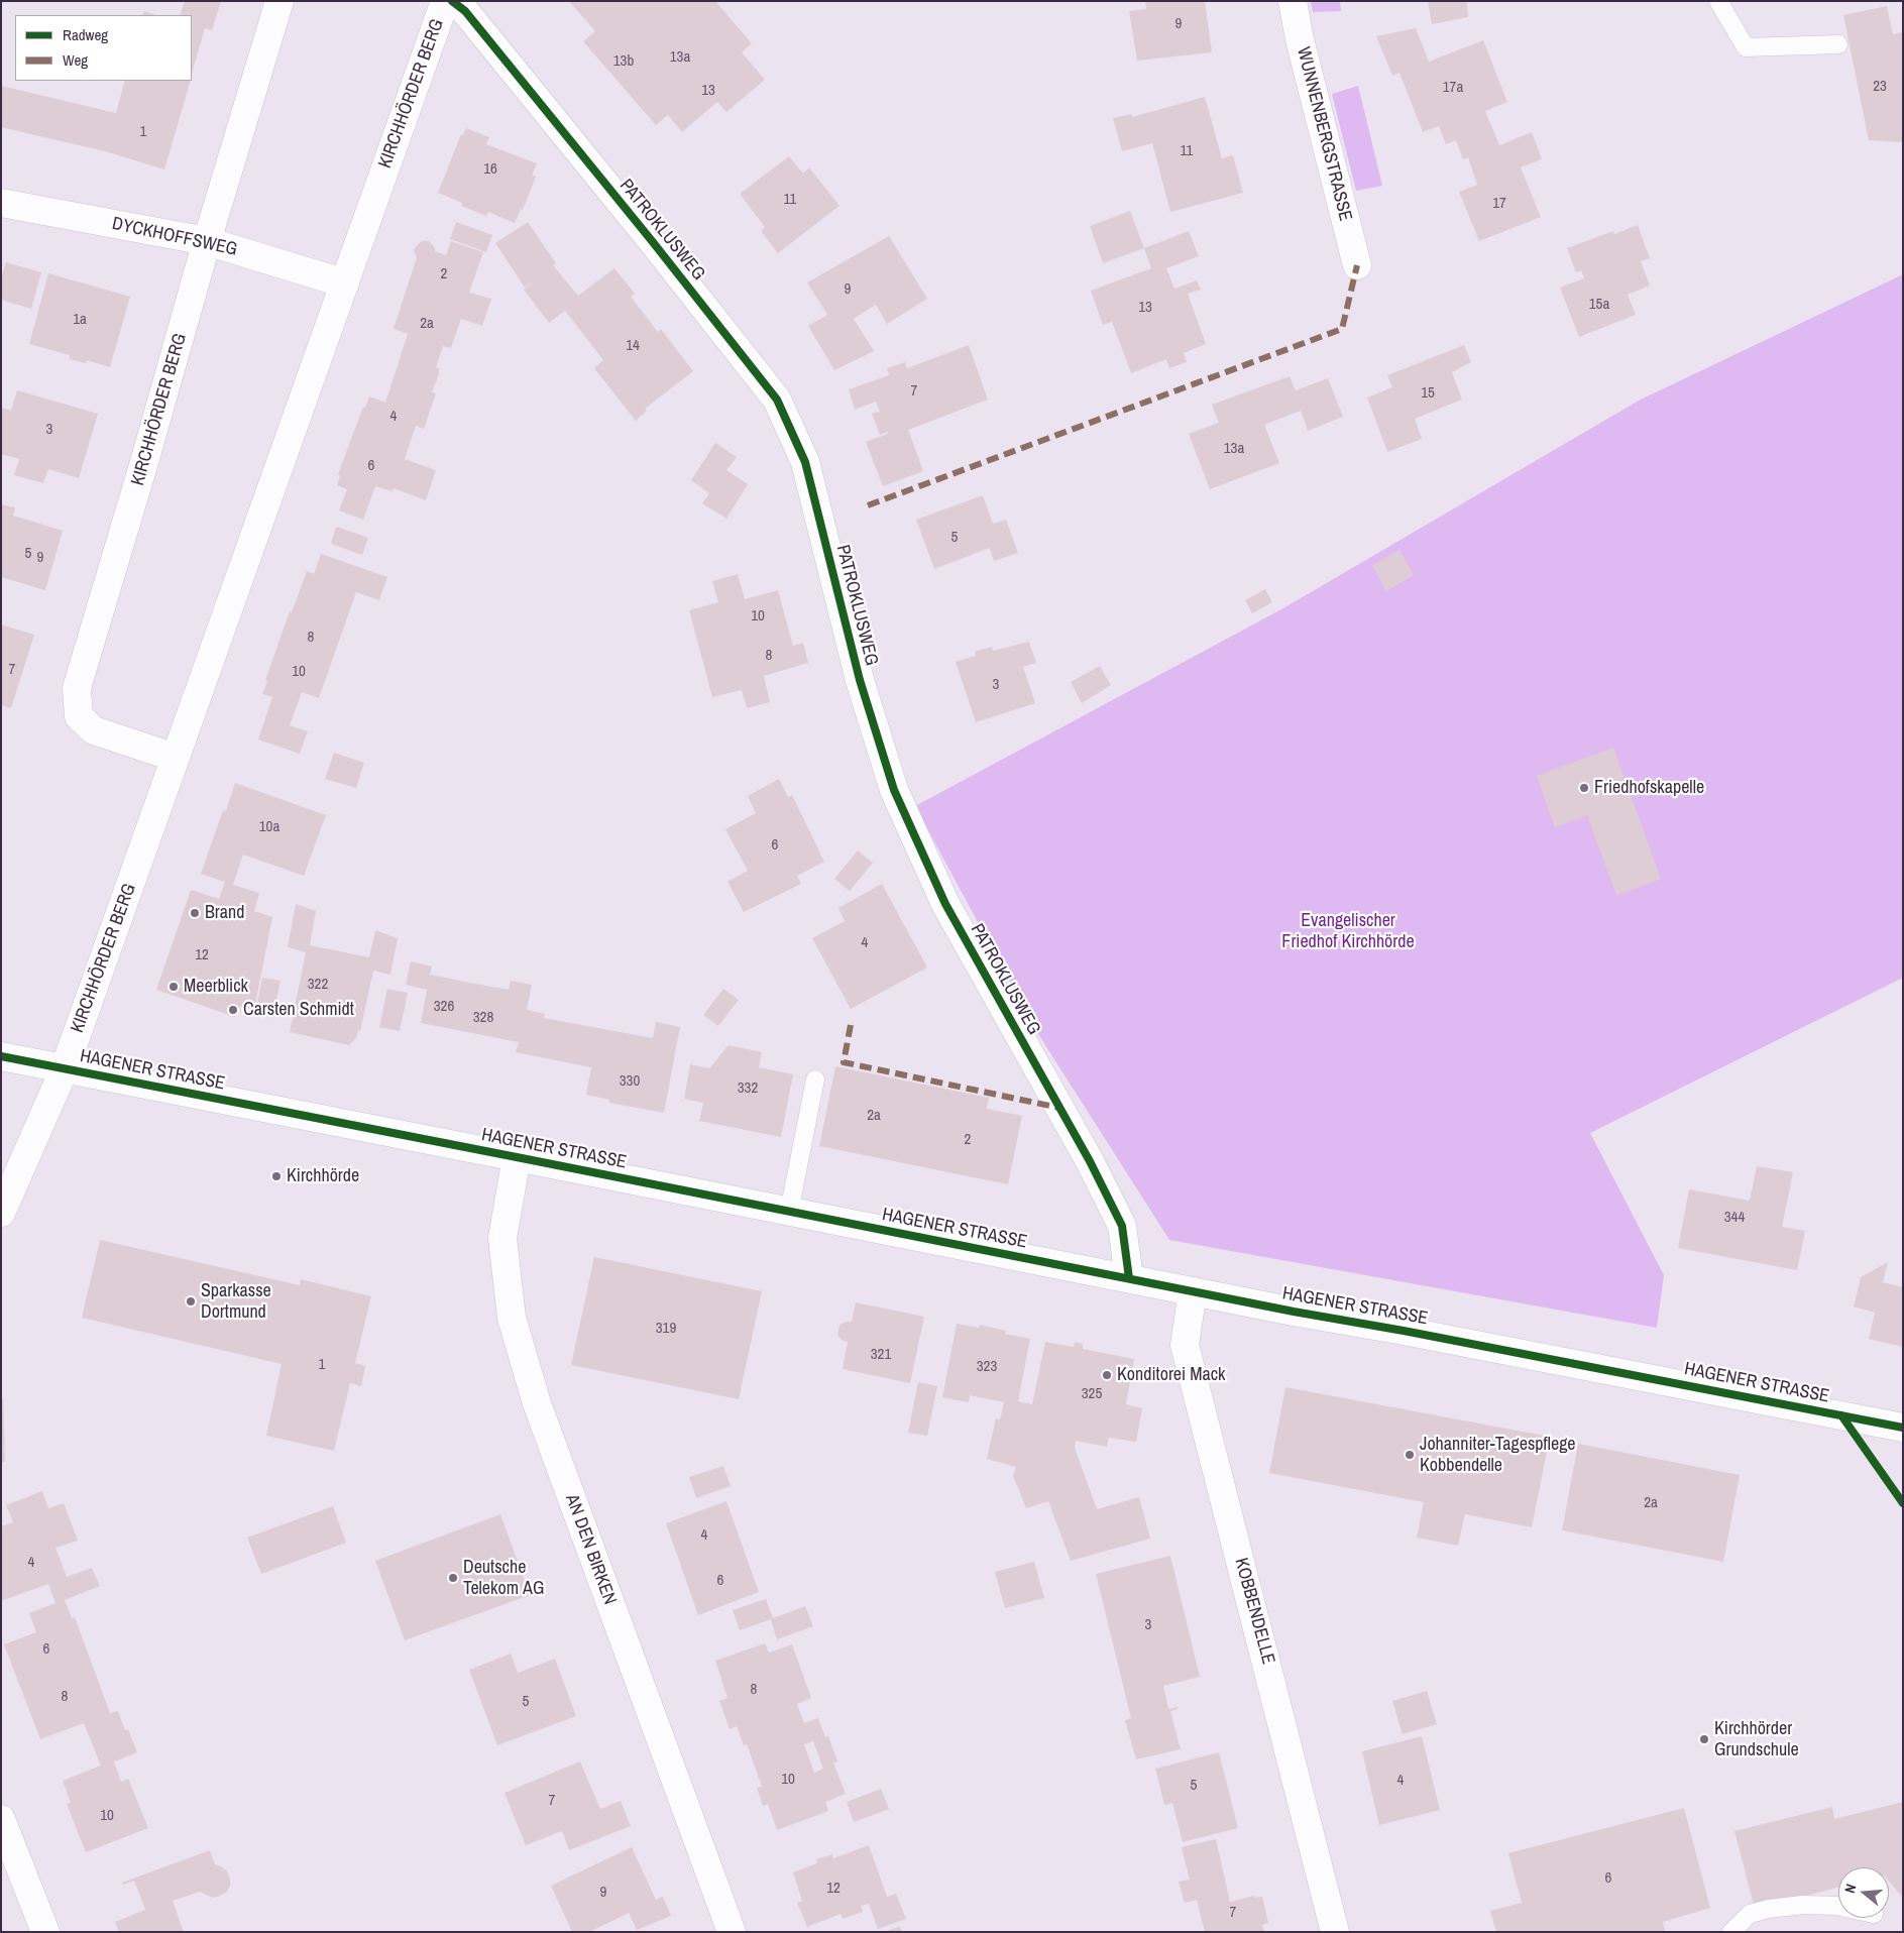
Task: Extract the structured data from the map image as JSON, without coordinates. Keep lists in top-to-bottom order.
{
  "streets": {
    "street": [
      "KIRCHHÖRDER BERG",
      "WUNNENBERGSTRASSE",
      "PATROKLUSWEG",
      "DYCKHOFFSWEG",
      "HAGENER STRASSE",
      "AN DEN BIRKEN",
      "KOBBENDELLE"
    ]
  },
  "crossings": [
    ["KIRCHHÖRDER BERG", "PATROKLUSWEG"],
    ["KIRCHHÖRDER BERG", "DYCKHOFFSWEG"],
    ["KIRCHHÖRDER BERG", "HAGENER STRASSE"],
    ["PATROKLUSWEG", "HAGENER STRASSE"],
    ["HAGENER STRASSE", "AN DEN BIRKEN"],
    ["HAGENER STRASSE", "KOBBENDELLE"]
  ],
  "parks": ["Evangelischer Friedhof Kirchhörde"],
  "places": [
    "Friedhofskapelle",
    "Brand",
    "Meerblick",
    "Carsten Schmidt",
    "Kirchhörde",
    "Sparkasse Dortmund",
    "Konditorei Mack",
    "Johanniter-Tagespflege Kobbendelle",
    "Deutsche Telekom AG",
    "Kirchhörder Grundschule"
  ],
  "house_numbers": [
    "9",
    "13a",
    "13b",
    "23",
    "17a",
    "13",
    "1",
    "11",
    "16",
    "11",
    "17",
    "2",
    "9",
    "15a",
    "13",
    "1a",
    "2a",
    "14",
    "7",
    "15",
    "4",
    "3",
    "13a",
    "6",
    "5",
    "5",
    "9",
    "10",
    "8",
    "8",
    "7",
    "10",
    "3",
    "10a",
    "6",
    "4",
    "12",
    "322",
    "326",
    "328",
    "330",
    "332",
    "2a",
    "2",
    "344",
    "319",
    "321",
    "1",
    "323",
    "325",
    "2a",
    "4",
    "4",
    "6",
    "3",
    "6",
    "8",
    "8",
    "5",
    "10",
    "4",
    "5",
    "7",
    "10",
    "6",
    "12",
    "9",
    "7"
  ],
  "legend": ["Radweg", "Weg"],
  "north": "left"
}
